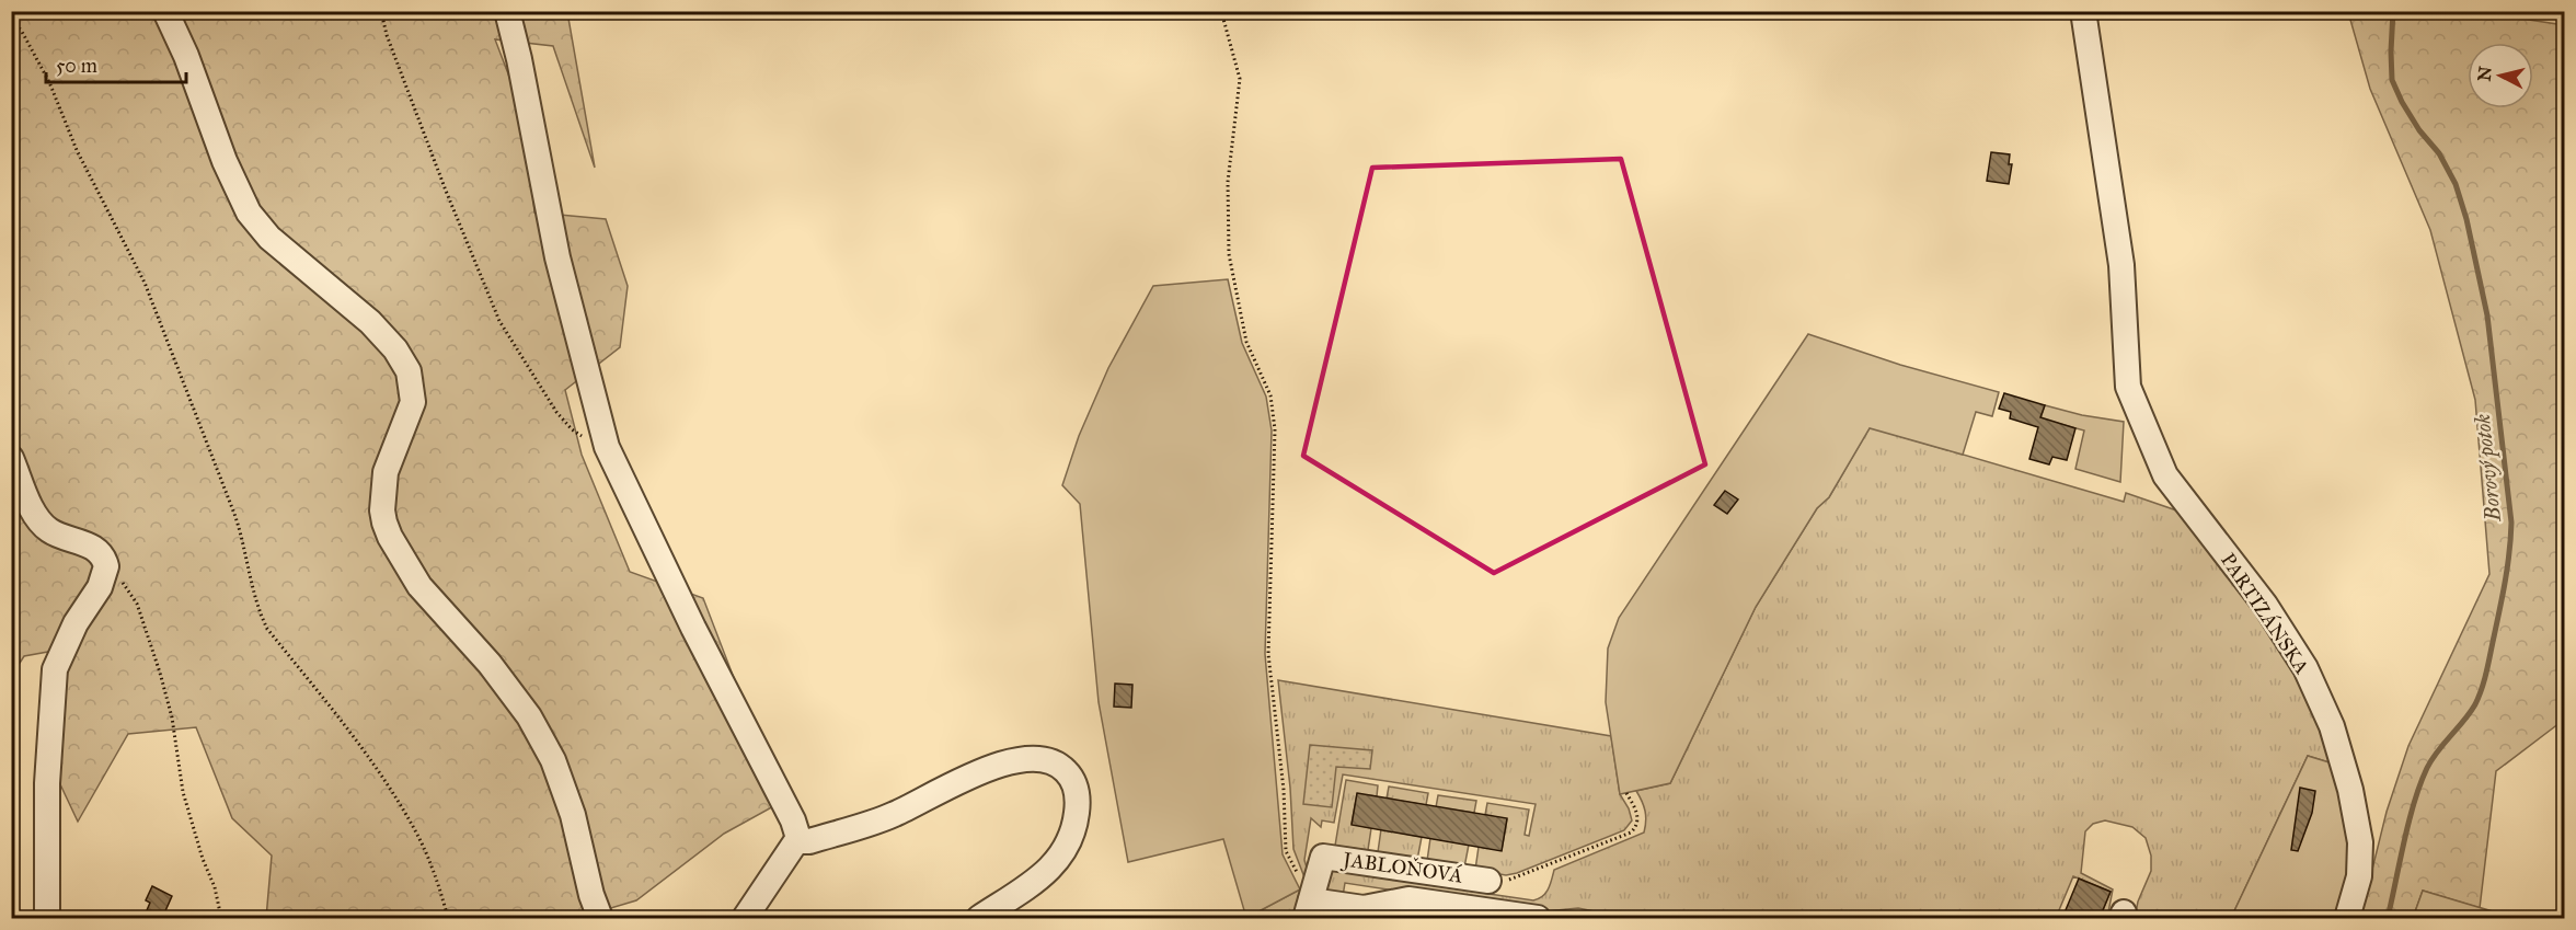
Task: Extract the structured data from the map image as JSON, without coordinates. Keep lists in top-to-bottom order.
{
  "streets": {
    "street": ["PARTIZÁNSKA", "JABLOŇOVÁ"]
  },
  "water": ["Borový potok"],
  "scale_bar": "50 m",
  "north": "left"
}
